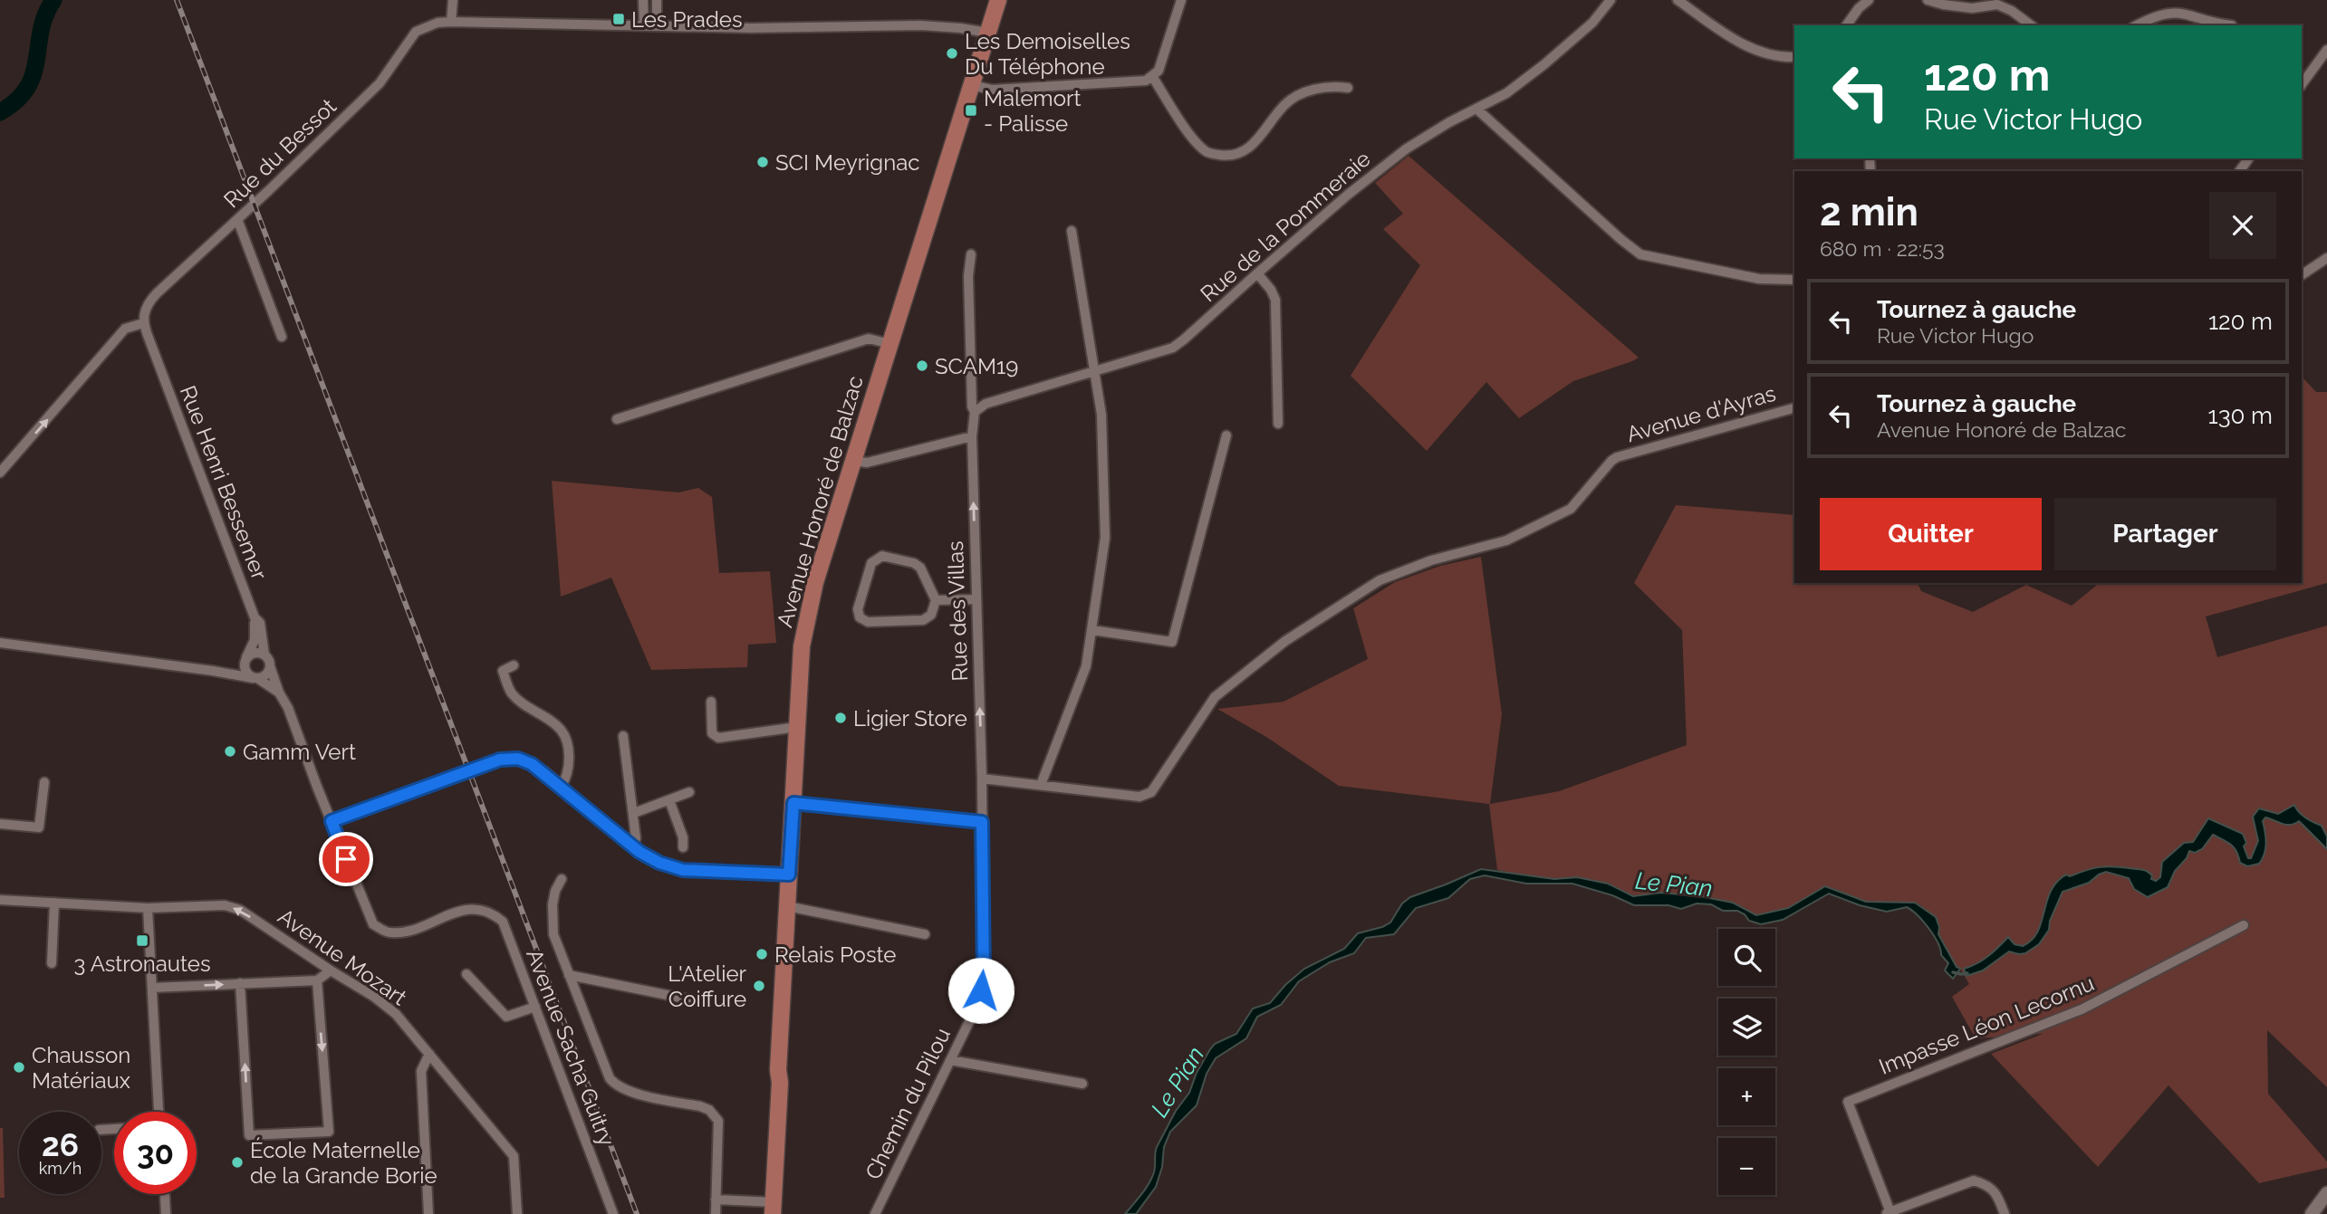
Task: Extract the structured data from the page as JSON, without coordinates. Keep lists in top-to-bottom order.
{
  "streets": {
    "main road": ["Avenue Honoré de Balzac"],
    "street": [
      "Rue du Bessot",
      "Rue de la Pommeraie",
      "Avenue d'Ayras",
      "Rue Henri Bessemer",
      "Rue des Villas",
      "Avenue Mozart",
      "Impasse Léon Lecornu",
      "Avenue Sacha Guitry",
      "Chemin du Pilou"
    ]
  },
  "crossings": [
    ["Rue du Bessot", "Rue Henri Bessemer"],
    ["Rue du Bessot", "Avenue Honoré de Balzac"],
    ["Rue Henri Bessemer", "Avenue Sacha Guitry"],
    ["Rue des Villas", "Chemin du Pilou"]
  ],
  "one_way": ["Rue des Villas"],
  "water": ["Le Pian"],
  "places": {
    "transit": ["Les Prades", "Malemort - Palisse", "3 Astronautes"],
    "other": [
      "Les Demoiselles Du Téléphone",
      "SCI Meyrignac",
      "SCAM19",
      "Ligier Store",
      "Gamm Vert",
      "Relais Poste",
      "L'Atelier Coiffure",
      "Chausson Matériaux",
      "École Maternelle de la Grande Borie"
    ]
  },
  "page": {
    "turn": ["120 m", "Rue Victor Hugo"],
    "heading": ["2 min", "680 m · 22:53"],
    "list": [
      {
        "name": "Tournez à gauche",
        "note": "Rue Victor Hugo",
        "value": "120 m"
      },
      {
        "name": "Tournez à gauche",
        "note": "Avenue Honoré de Balzac",
        "value": "130 m"
      }
    ],
    "buttons": ["Quitter", "Partager"],
    "map_buttons": ["+", "−"],
    "speed": "26 km/h",
    "limit": "30"
  }
}
